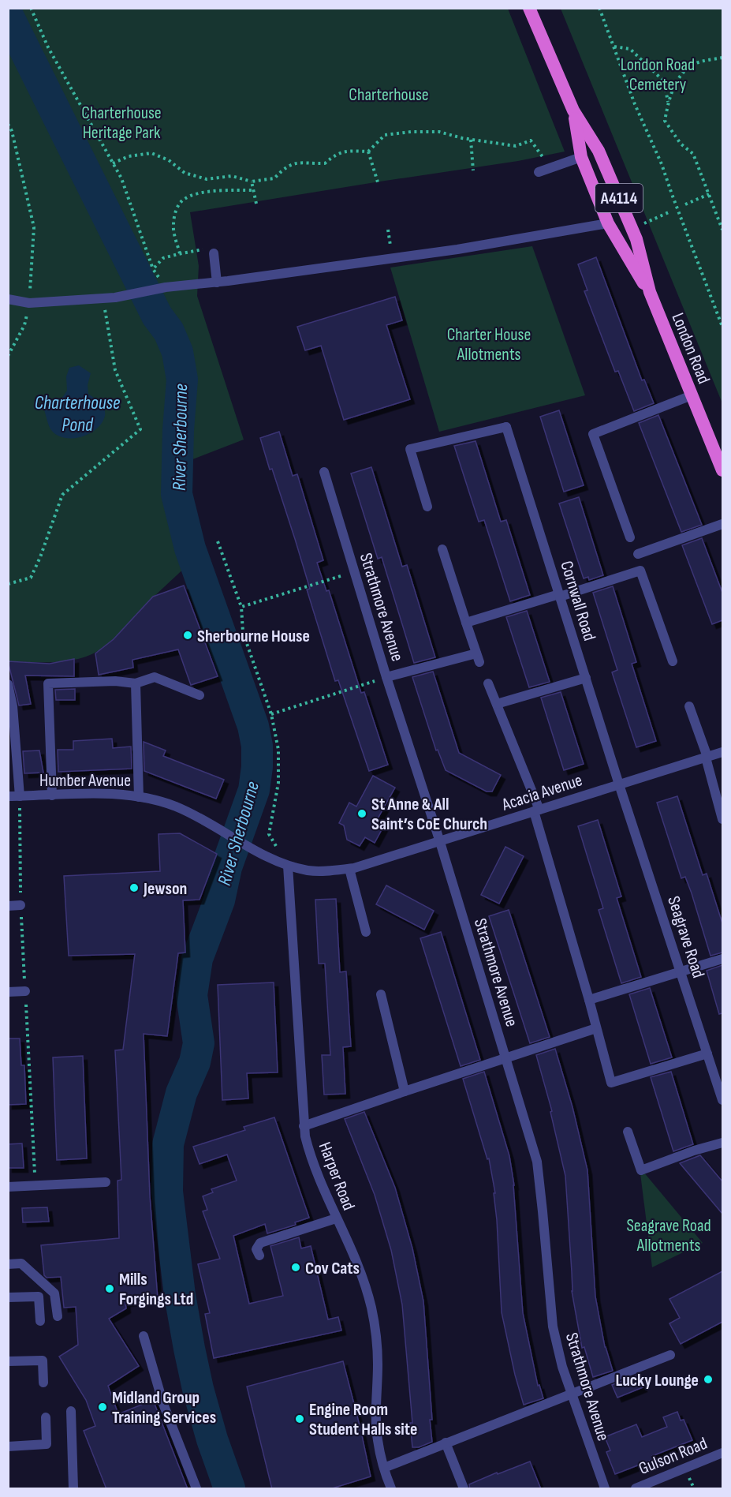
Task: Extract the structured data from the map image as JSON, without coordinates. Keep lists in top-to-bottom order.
{
  "streets": {
    "highway": ["A4114", "London Road"],
    "street": [
      "Cornwall Road",
      "Strathmore Avenue",
      "Humber Avenue",
      "Acacia Avenue",
      "Seagrave Road",
      "Harper Road",
      "Gulson Road"
    ]
  },
  "crossings": [
    ["Cornwall Road", "Acacia Avenue"],
    ["Cornwall Road", "Seagrave Road"],
    ["Strathmore Avenue", "Acacia Avenue"],
    ["Humber Avenue", "Acacia Avenue"],
    ["Humber Avenue", "Harper Road"],
    ["Acacia Avenue", "Seagrave Road"],
    ["Acacia Avenue", "Harper Road"]
  ],
  "water": ["Charterhouse Pond", "River Sherbourne"],
  "parks": [
    "London Road Cemetery",
    "Charterhouse",
    "Charterhouse Heritage Park",
    "Charter House Allotments",
    "Seagrave Road Allotments"
  ],
  "places": [
    "Sherbourne House",
    "St Anne & All Saint’s CoE Church",
    "Jewson",
    "Cov Cats",
    "Mills Forgings Ltd",
    "Lucky Lounge",
    "Midland Group Training Services",
    "Engine Room Student Halls site"
  ]
}
